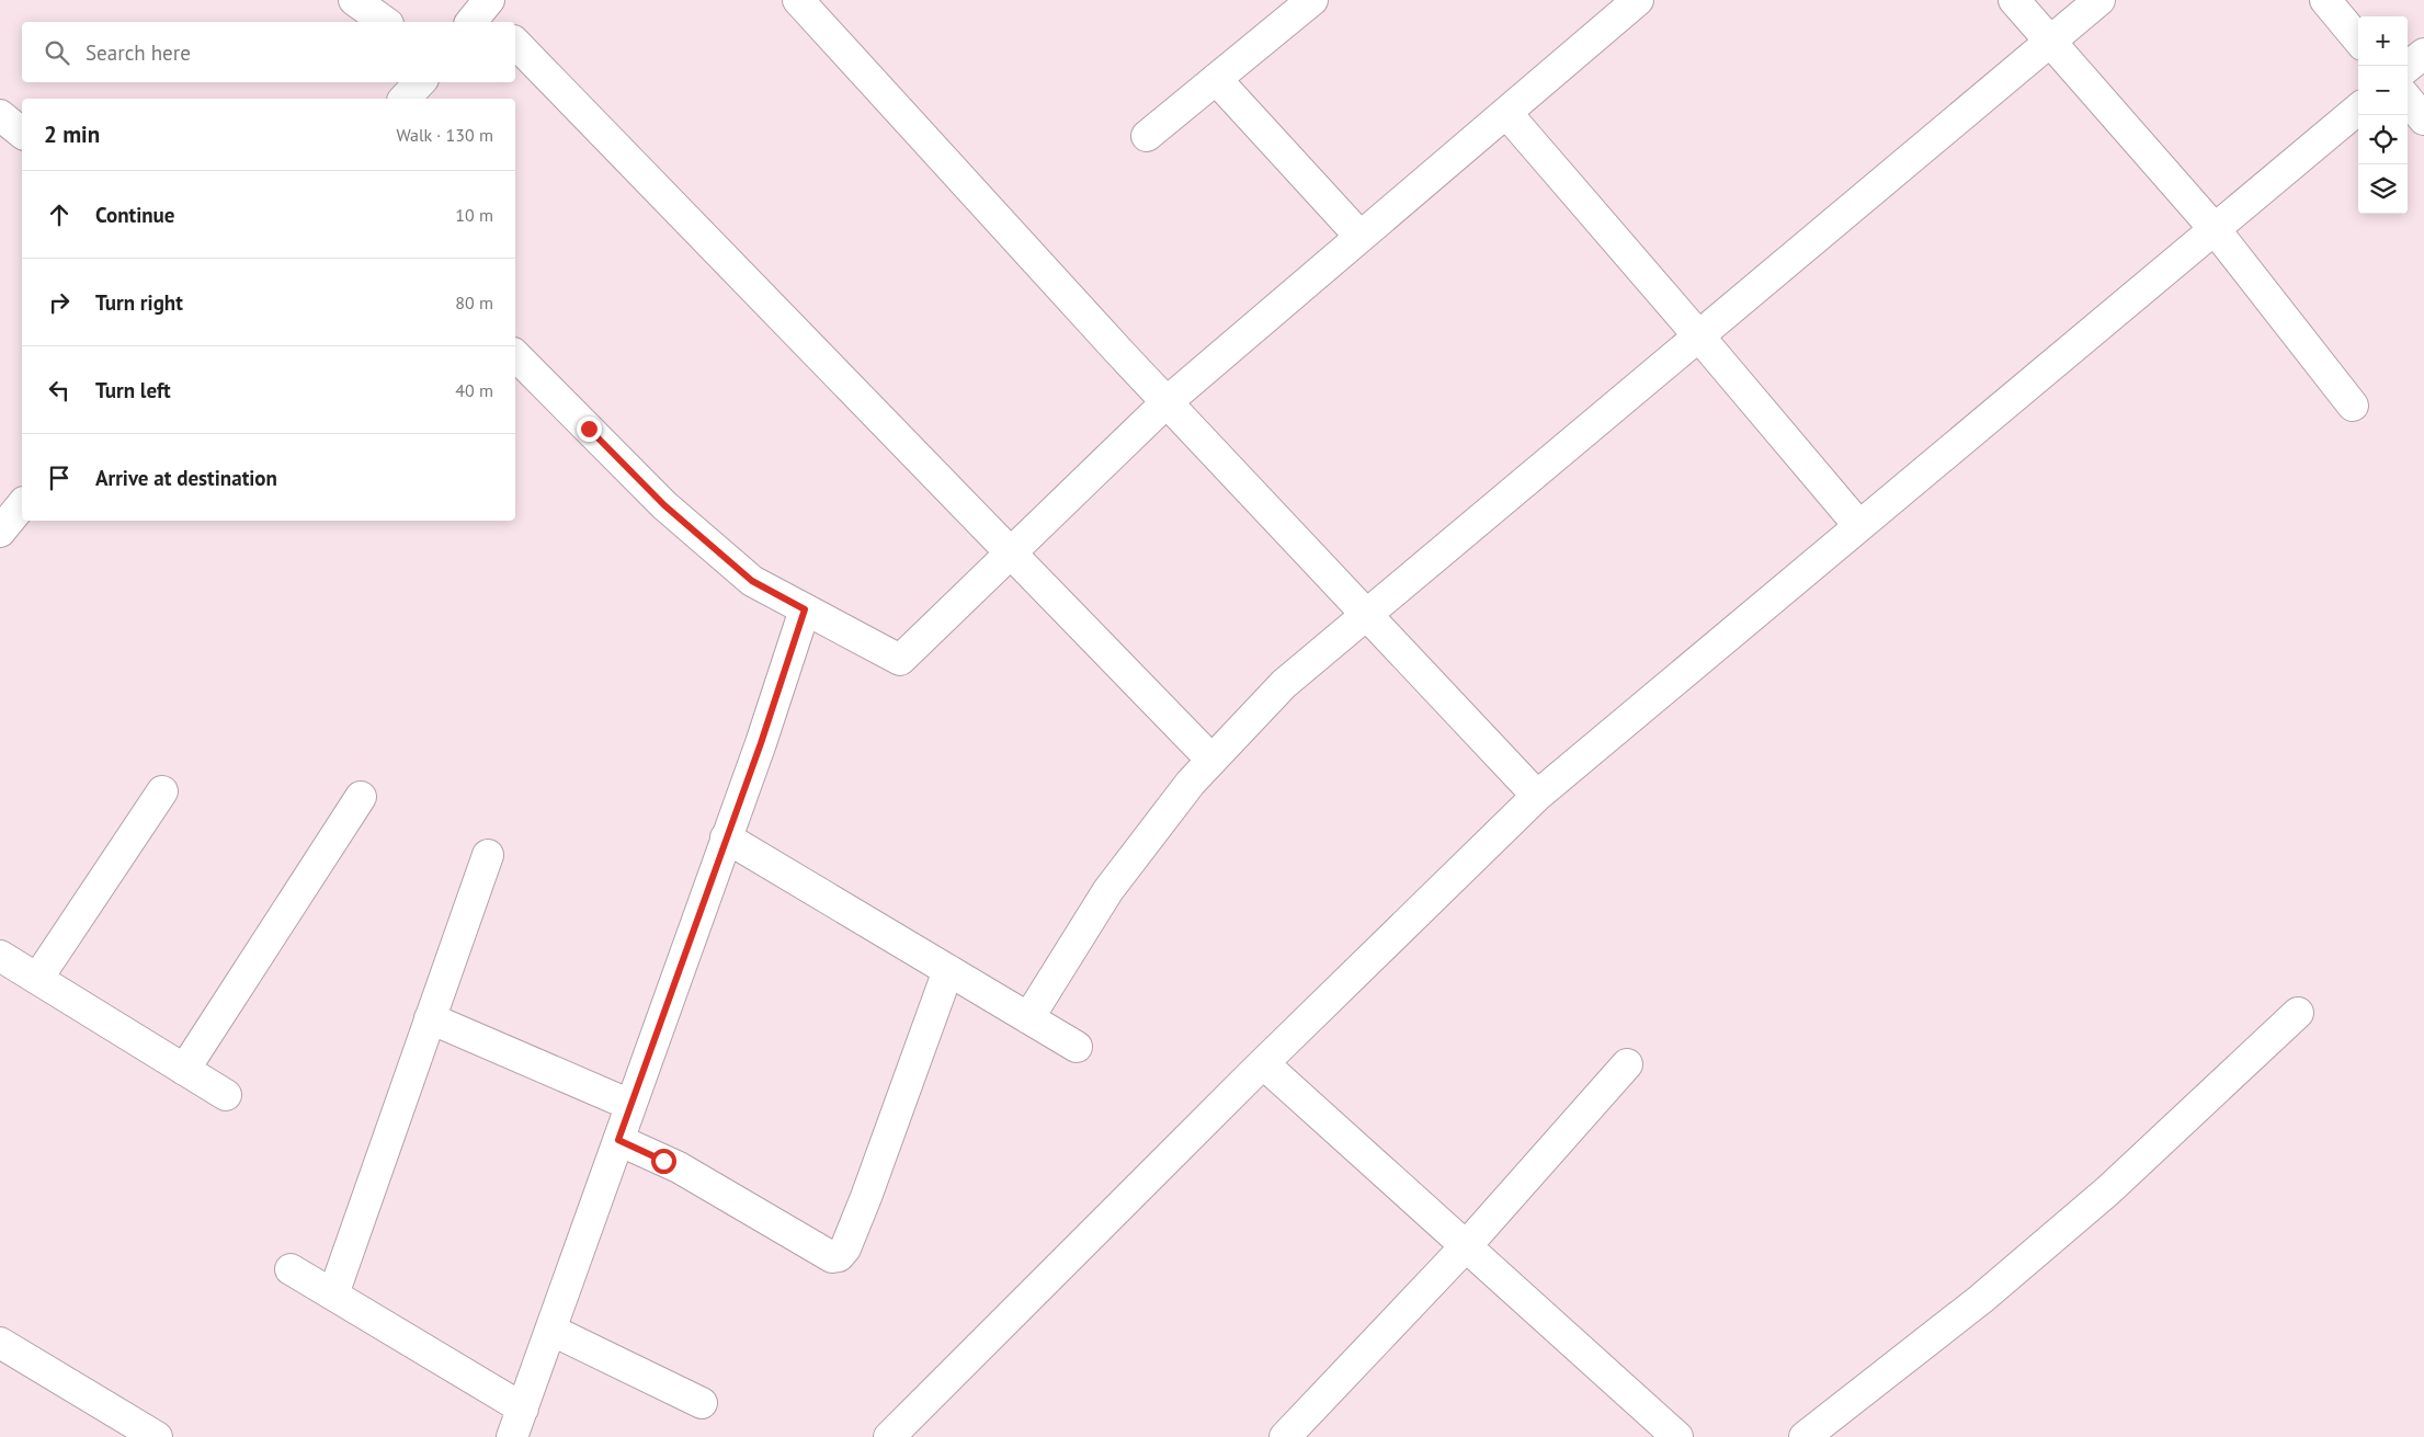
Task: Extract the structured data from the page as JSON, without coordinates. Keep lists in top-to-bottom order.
{
  "page": {
    "map_buttons": ["+", "−"],
    "search": "Search here",
    "heading": ["2 min", "Walk · 130 m"],
    "list": [
      ["Continue", "10 m"],
      ["Turn right", "80 m"],
      ["Turn left", "40 m"],
      "Arrive at destination"
    ]
  }
}
